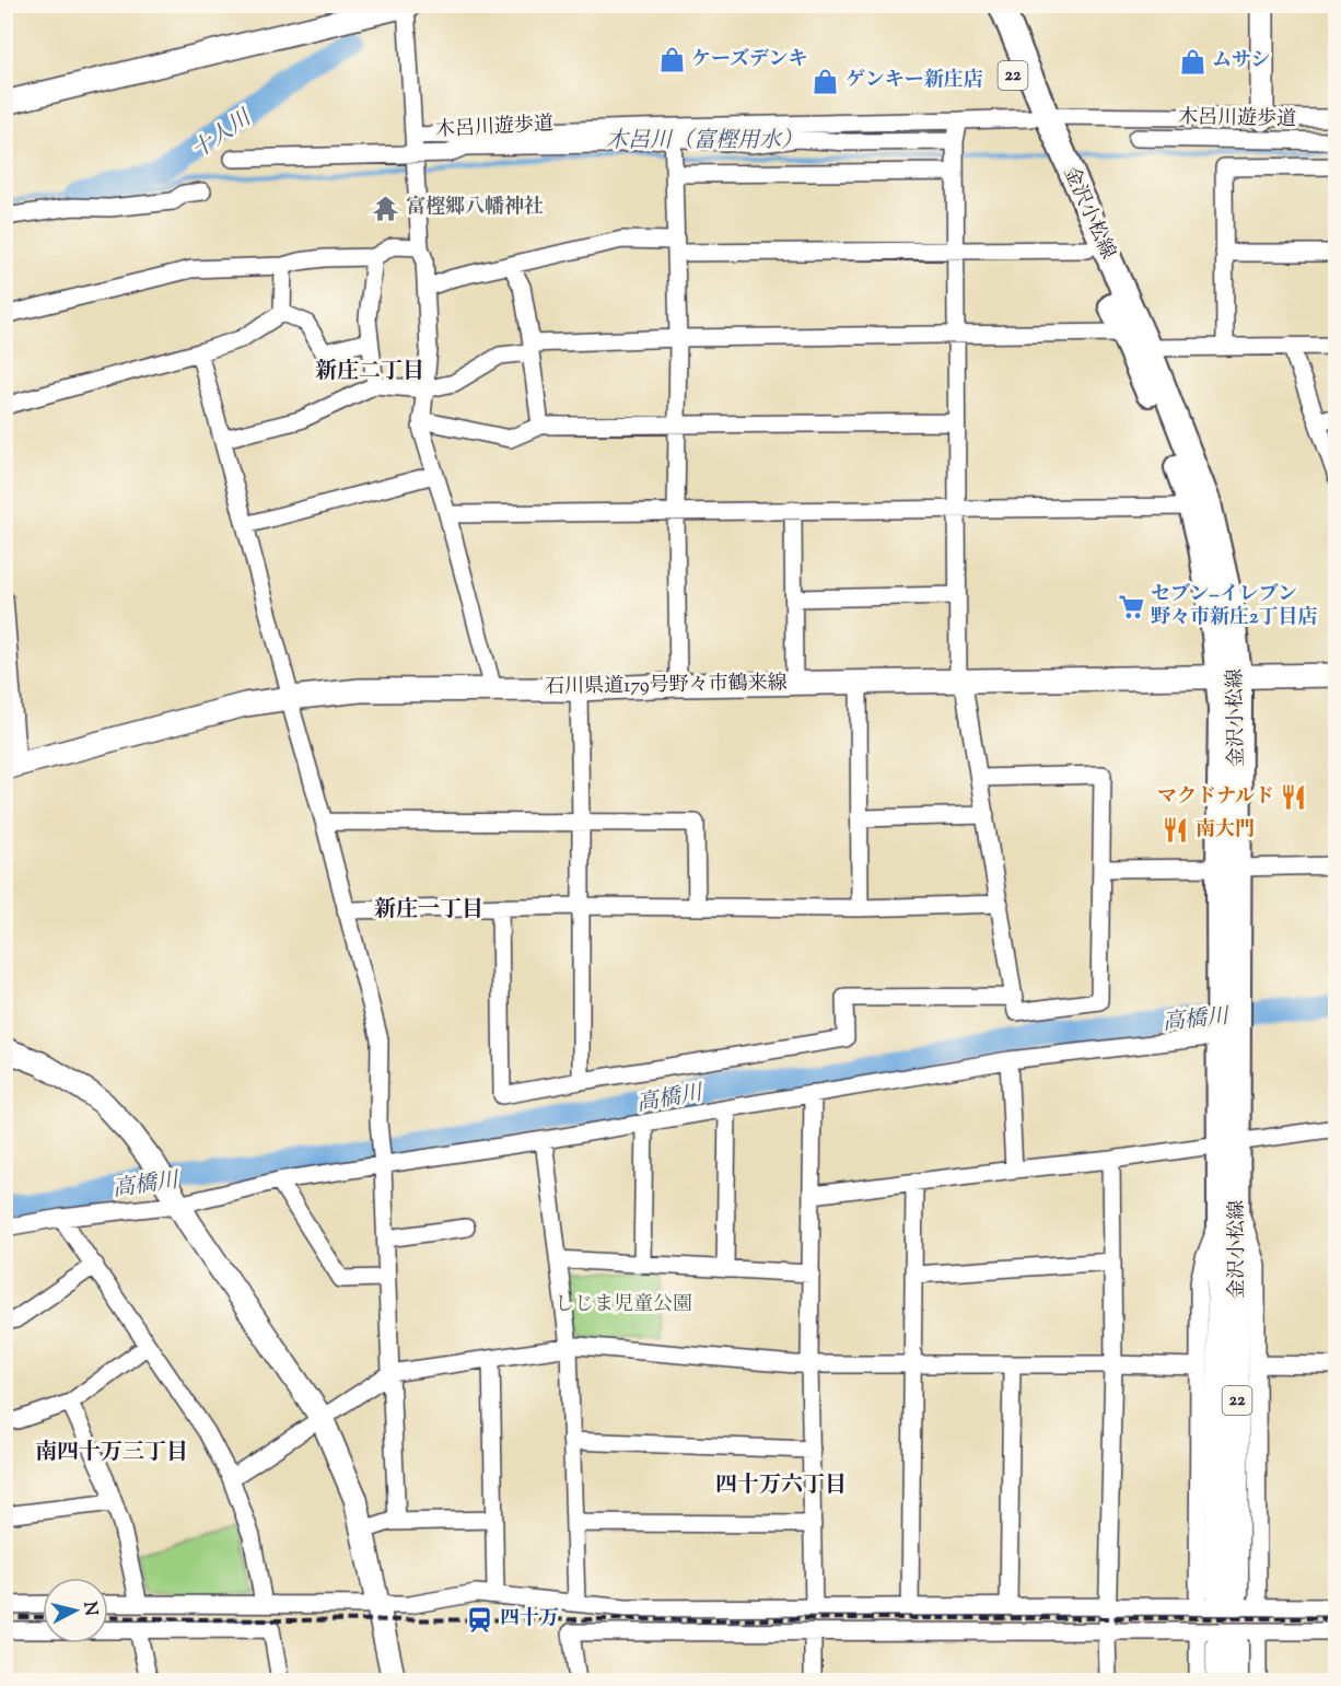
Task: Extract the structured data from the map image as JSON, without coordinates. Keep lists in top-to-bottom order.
{
  "streets": {
    "main road": ["22", "金沢小松線", "石川県道179号野々市鶴来線"],
    "street": ["木呂川遊歩道"]
  },
  "crossings": [
    ["金沢小松線", "石川県道179号野々市鶴来線"]
  ],
  "districts": [
    "新庄二丁目",
    "新庄一丁目",
    "南四十万三丁目",
    "四十万六丁目"
  ],
  "water": ["十人川", "木呂川（富樫用水）", "高橋川"],
  "parks": ["しじま児童公園"],
  "places": {
    "shop": ["ケーズデンキ", "ムサシ", "ゲンキー新庄店"],
    "temple": ["富樫郷八幡神社"],
    "supermarket": ["セブン−イレブン 野々市新庄2丁目店"],
    "restaurant": ["マクドナルド", "南大門"],
    "station": ["四十万"]
  },
  "north": "right"
}
